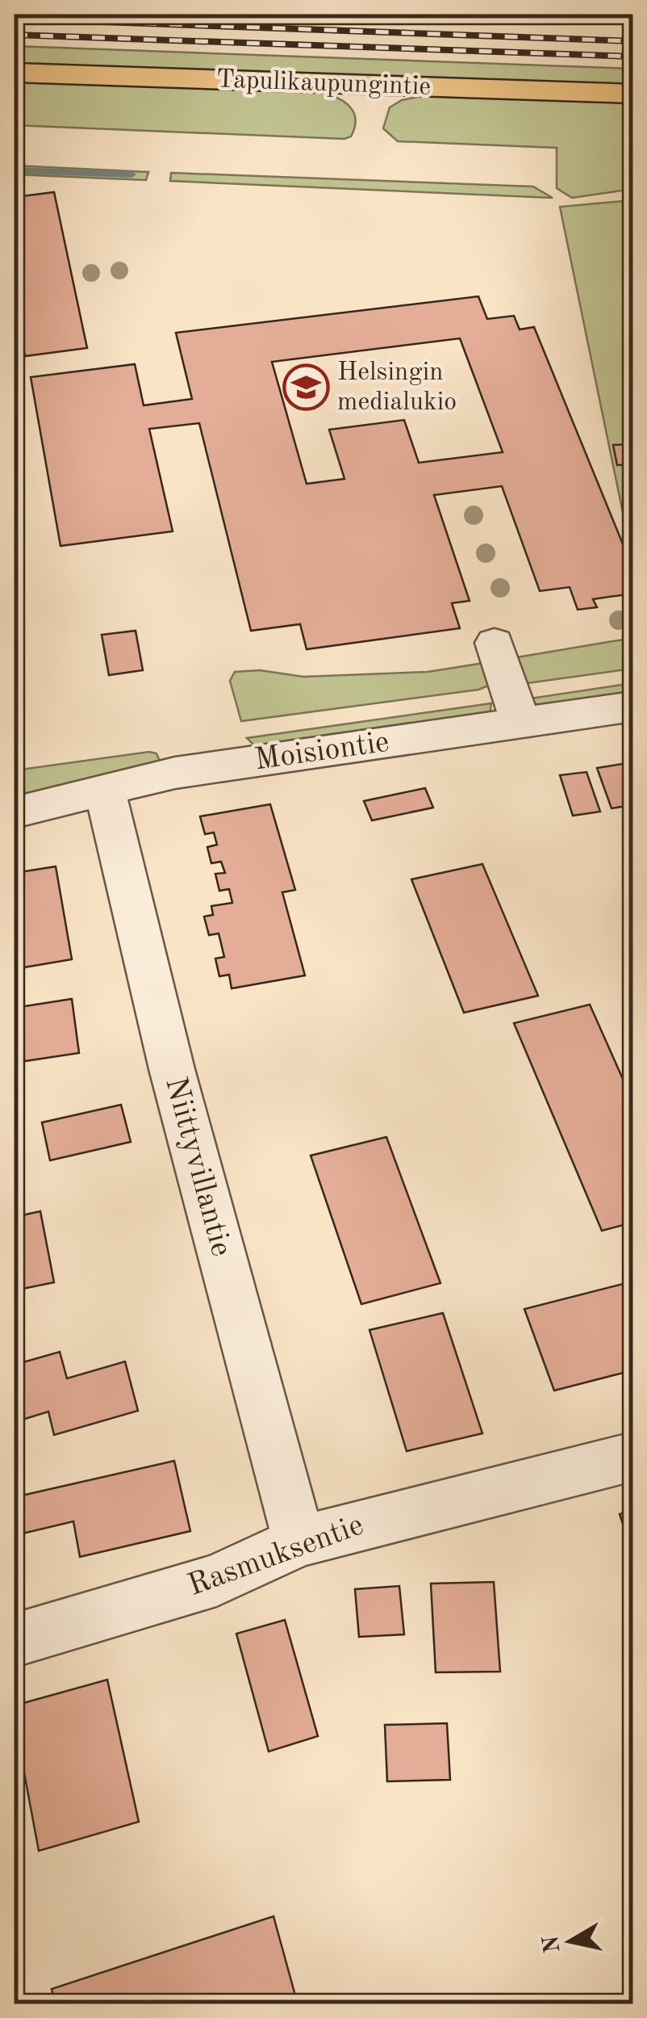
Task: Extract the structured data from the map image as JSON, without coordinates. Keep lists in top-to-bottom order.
{
  "streets": {
    "main road": ["Tapulikaupungintie"],
    "street": ["Moisiontie", "Niittyvillantie", "Rasmuksentie"]
  },
  "crossings": [
    ["Moisiontie", "Niittyvillantie"],
    ["Niittyvillantie", "Rasmuksentie"]
  ],
  "places": {
    "school or university": ["Helsingin medialukio"]
  },
  "north": "left"
}
